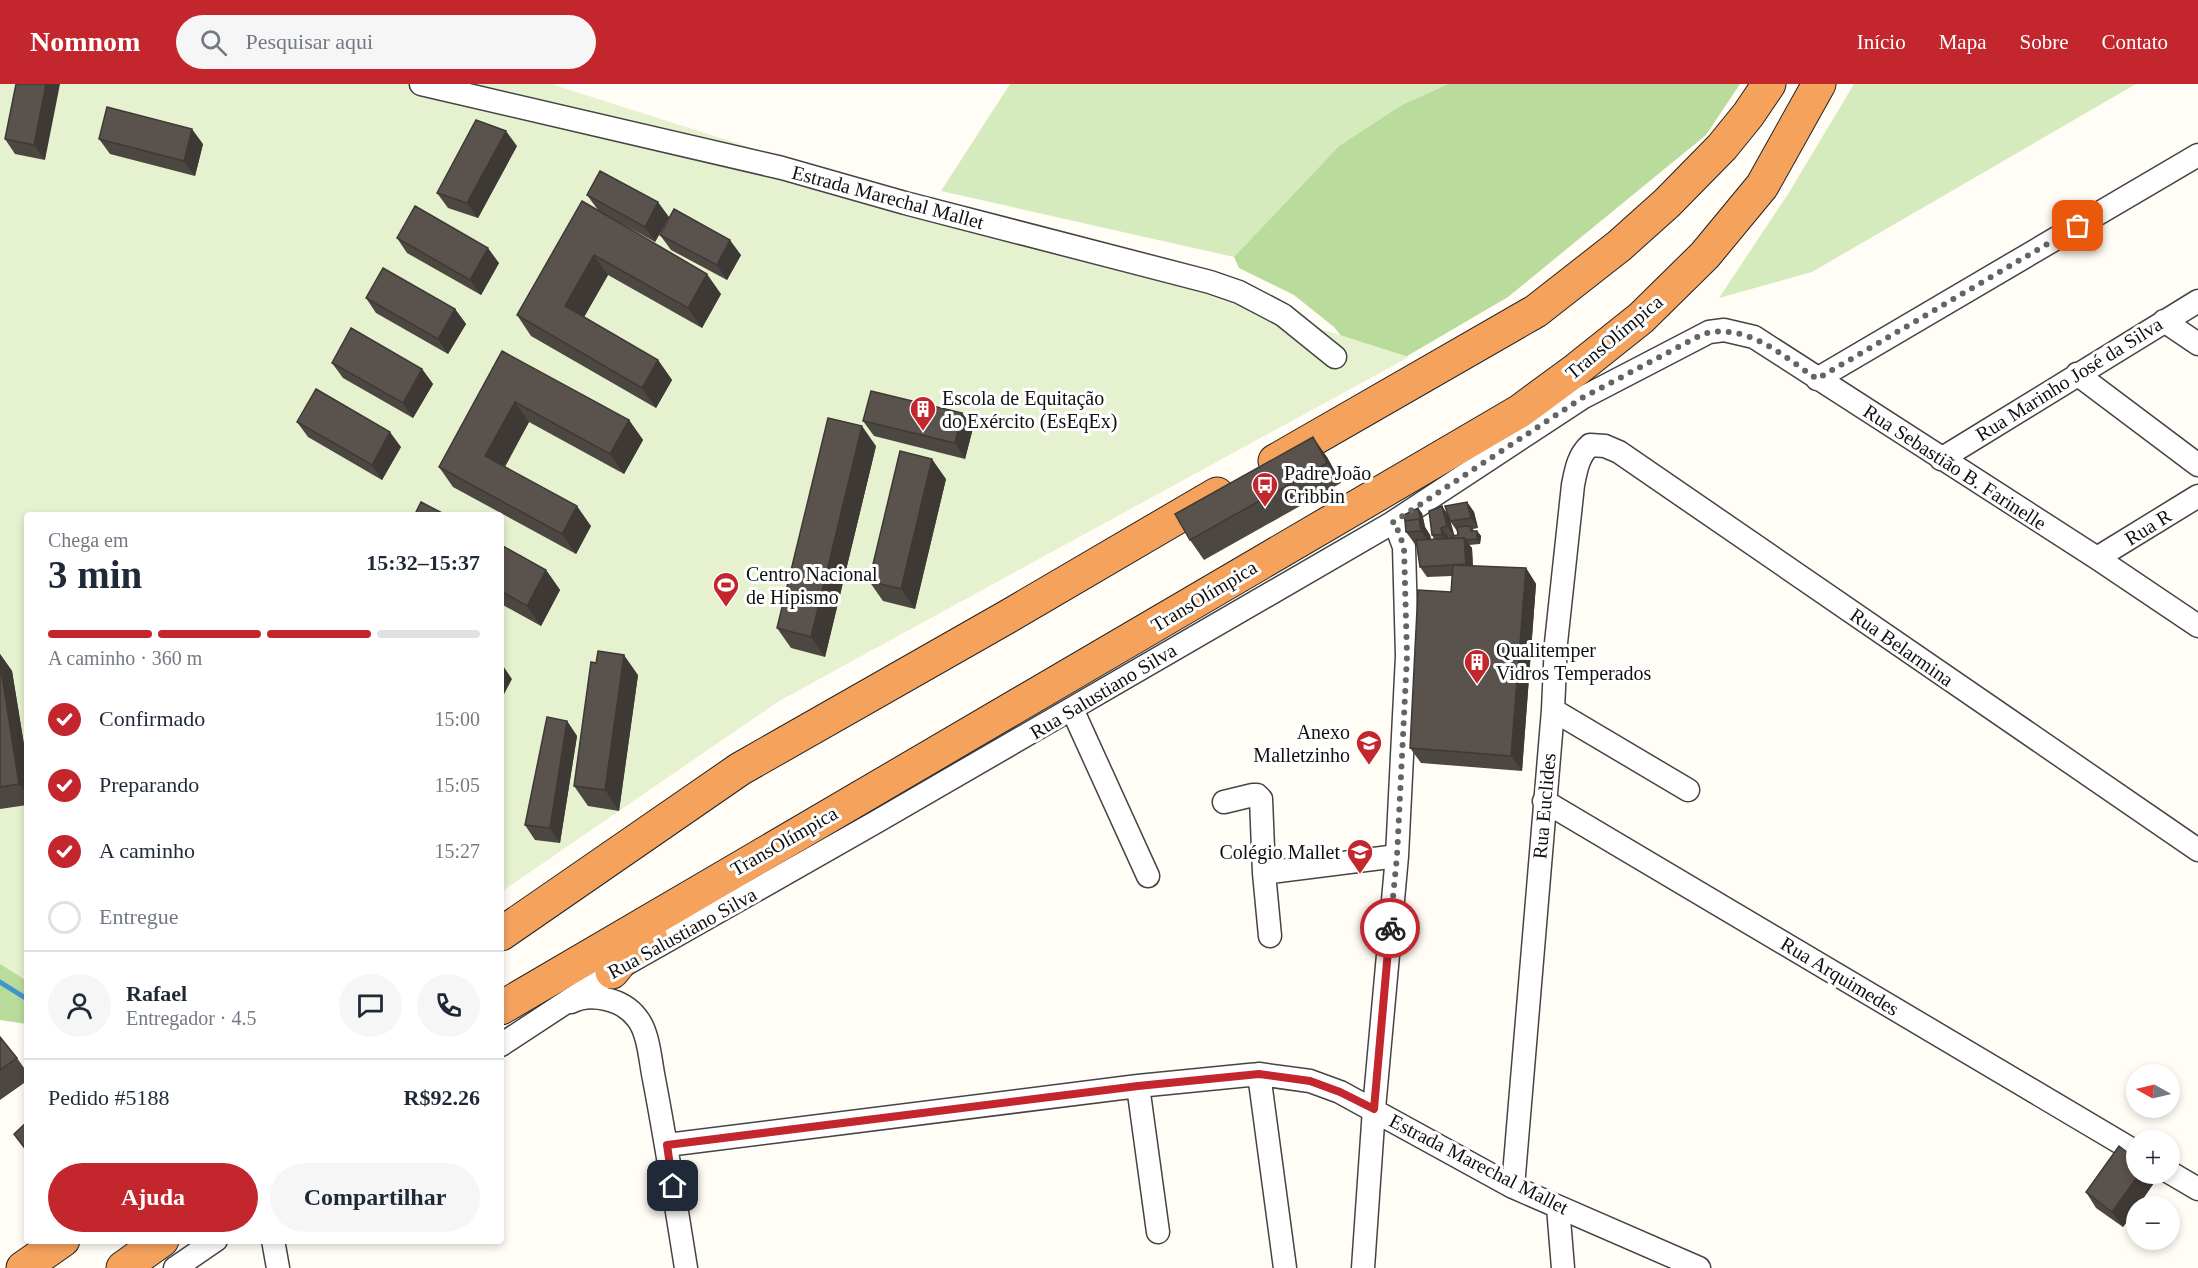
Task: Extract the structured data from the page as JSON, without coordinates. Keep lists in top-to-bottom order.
{
  "streets": {
    "highway": ["TransOlímpica"],
    "street": [
      "Estrada Marechal Mallet",
      "Rua Marinho José da Silva",
      "Rua Sebastião B. Farinelle",
      "Rua R",
      "Rua Belarmina",
      "Rua Salustiano Silva",
      "Rua Euclides",
      "Rua Arquimedes"
    ]
  },
  "crossings": [
    ["Estrada Marechal Mallet", "Rua Salustiano Silva"],
    ["Estrada Marechal Mallet", "Rua Euclides"],
    ["Rua Marinho José da Silva", "Rua Sebastião B. Farinelle"],
    ["Rua Sebastião B. Farinelle", "Rua R"],
    ["Rua Sebastião B. Farinelle", "Rua Salustiano Silva"],
    ["Rua Belarmina", "Rua Euclides"],
    ["Rua Euclides", "Rua Arquimedes"]
  ],
  "places": {
    "building": ["Escola de Equitação do Exército (EsEqEx)", "Qualitemper Vidros Temperados"],
    "bus stop": ["Padre João Cribbin"],
    "sports": ["Centro Nacional de Hipismo"],
    "school or university": ["Anexo Malletzinho", "Colégio Mallet"]
  },
  "north": "left",
  "page": {
    "header": "Nomnom",
    "search": "Pesquisar aqui",
    "nav": [
      "Início",
      "Mapa",
      "Sobre",
      "Contato"
    ],
    "heading": ["3 min", "Chega em", "15:32–15:37"],
    "panel": [
      "Rafael",
      "Entregador · 4.5",
      "Pedido #5188",
      "R$92.26"
    ],
    "bar": "A caminho · 360 m",
    "list": [
      ["Confirmado", "15:00"],
      ["Preparando", "15:05"],
      ["A caminho", "15:27"],
      "Entregue"
    ],
    "map_buttons": ["+", "−"],
    "buttons": ["Ajuda", "Compartilhar"]
  }
}
